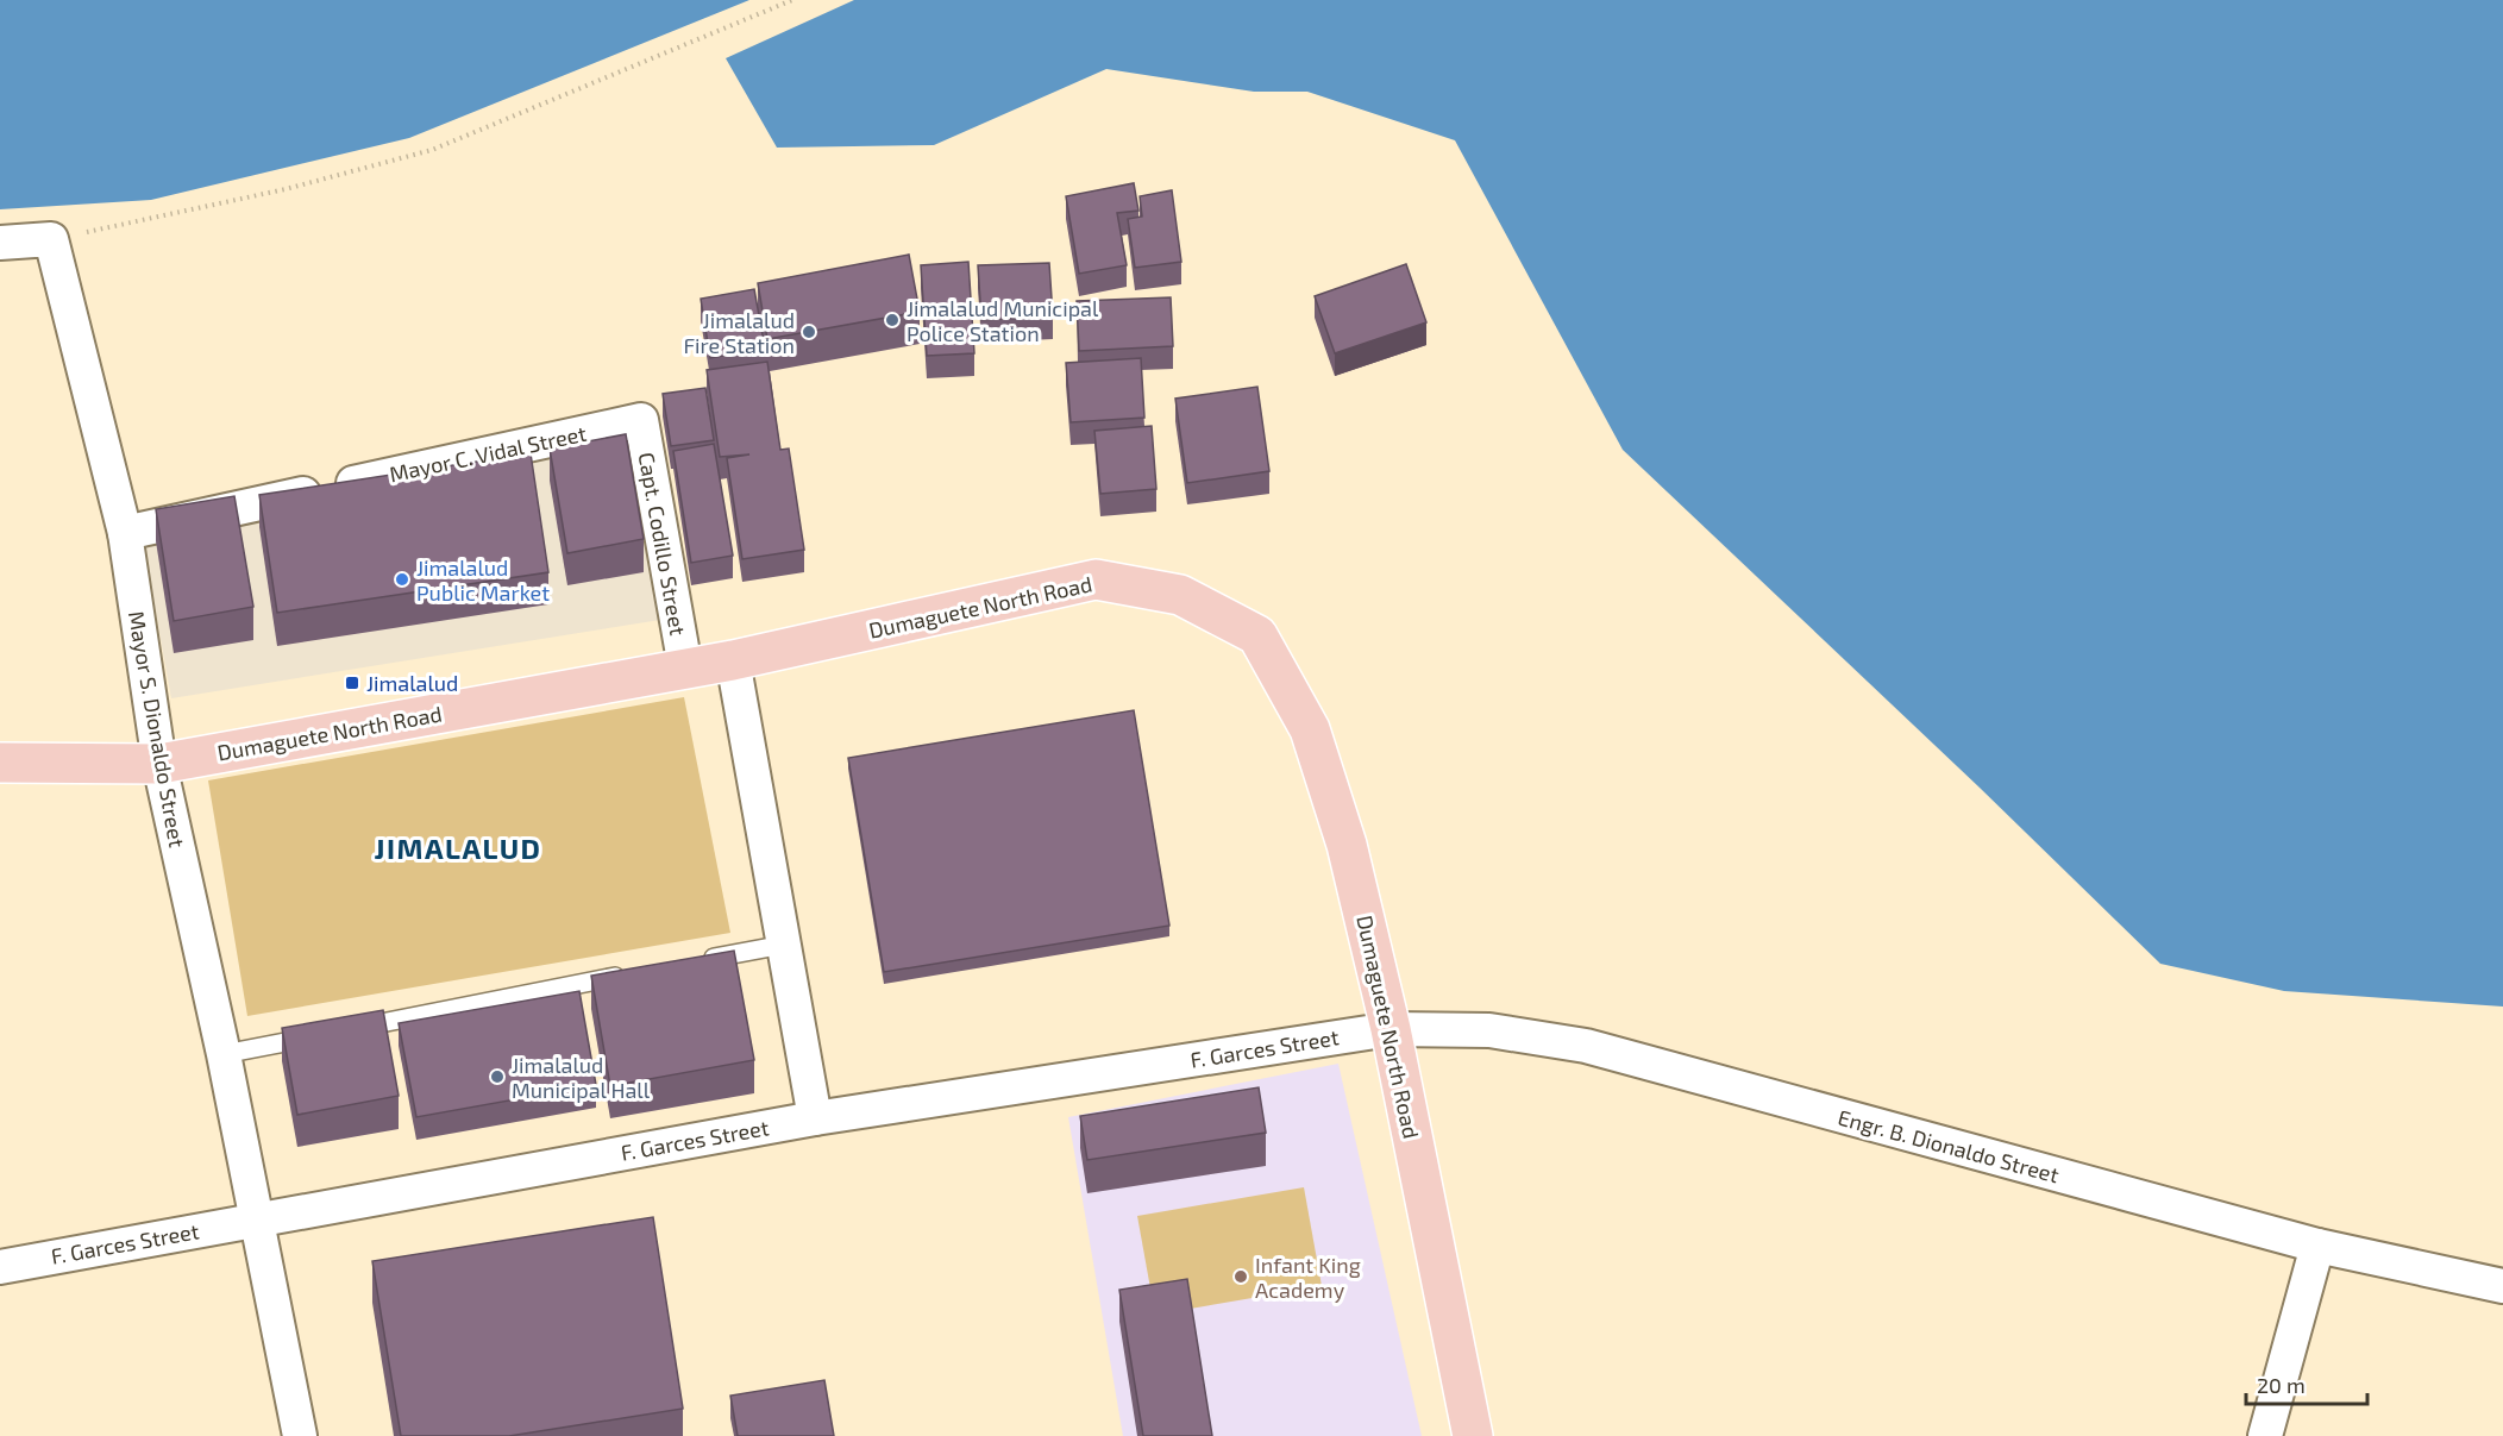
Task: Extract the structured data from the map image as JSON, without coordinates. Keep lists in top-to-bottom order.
{
  "streets": {
    "highway": ["Dumaguete North Road"],
    "street": [
      "Mayor C. Vidal Street",
      "Capt. Codillo Street",
      "Mayor S. Dionaldo Street",
      "F. Garces Street",
      "Engr. B. Dionaldo Street"
    ]
  },
  "crossings": [
    ["Mayor C. Vidal Street", "Capt. Codillo Street"],
    ["Mayor C. Vidal Street", "Mayor S. Dionaldo Street"],
    ["Capt. Codillo Street", "Dumaguete North Road"],
    ["Dumaguete North Road", "Mayor S. Dionaldo Street"],
    ["Dumaguete North Road", "F. Garces Street"],
    ["Dumaguete North Road", "Engr. B. Dionaldo Street"],
    ["Mayor S. Dionaldo Street", "F. Garces Street"],
    ["F. Garces Street", "Engr. B. Dionaldo Street"]
  ],
  "districts": ["JIMALALUD"],
  "places": {
    "other": [
      "Jimalalud Municipal Police Station",
      "Jimalalud Fire Station",
      "Jimalalud Public Market",
      "Jimalalud Municipal Hall",
      "Infant King Academy"
    ],
    "transit": ["Jimalalud"]
  },
  "scale_bar": "20 m"
}
